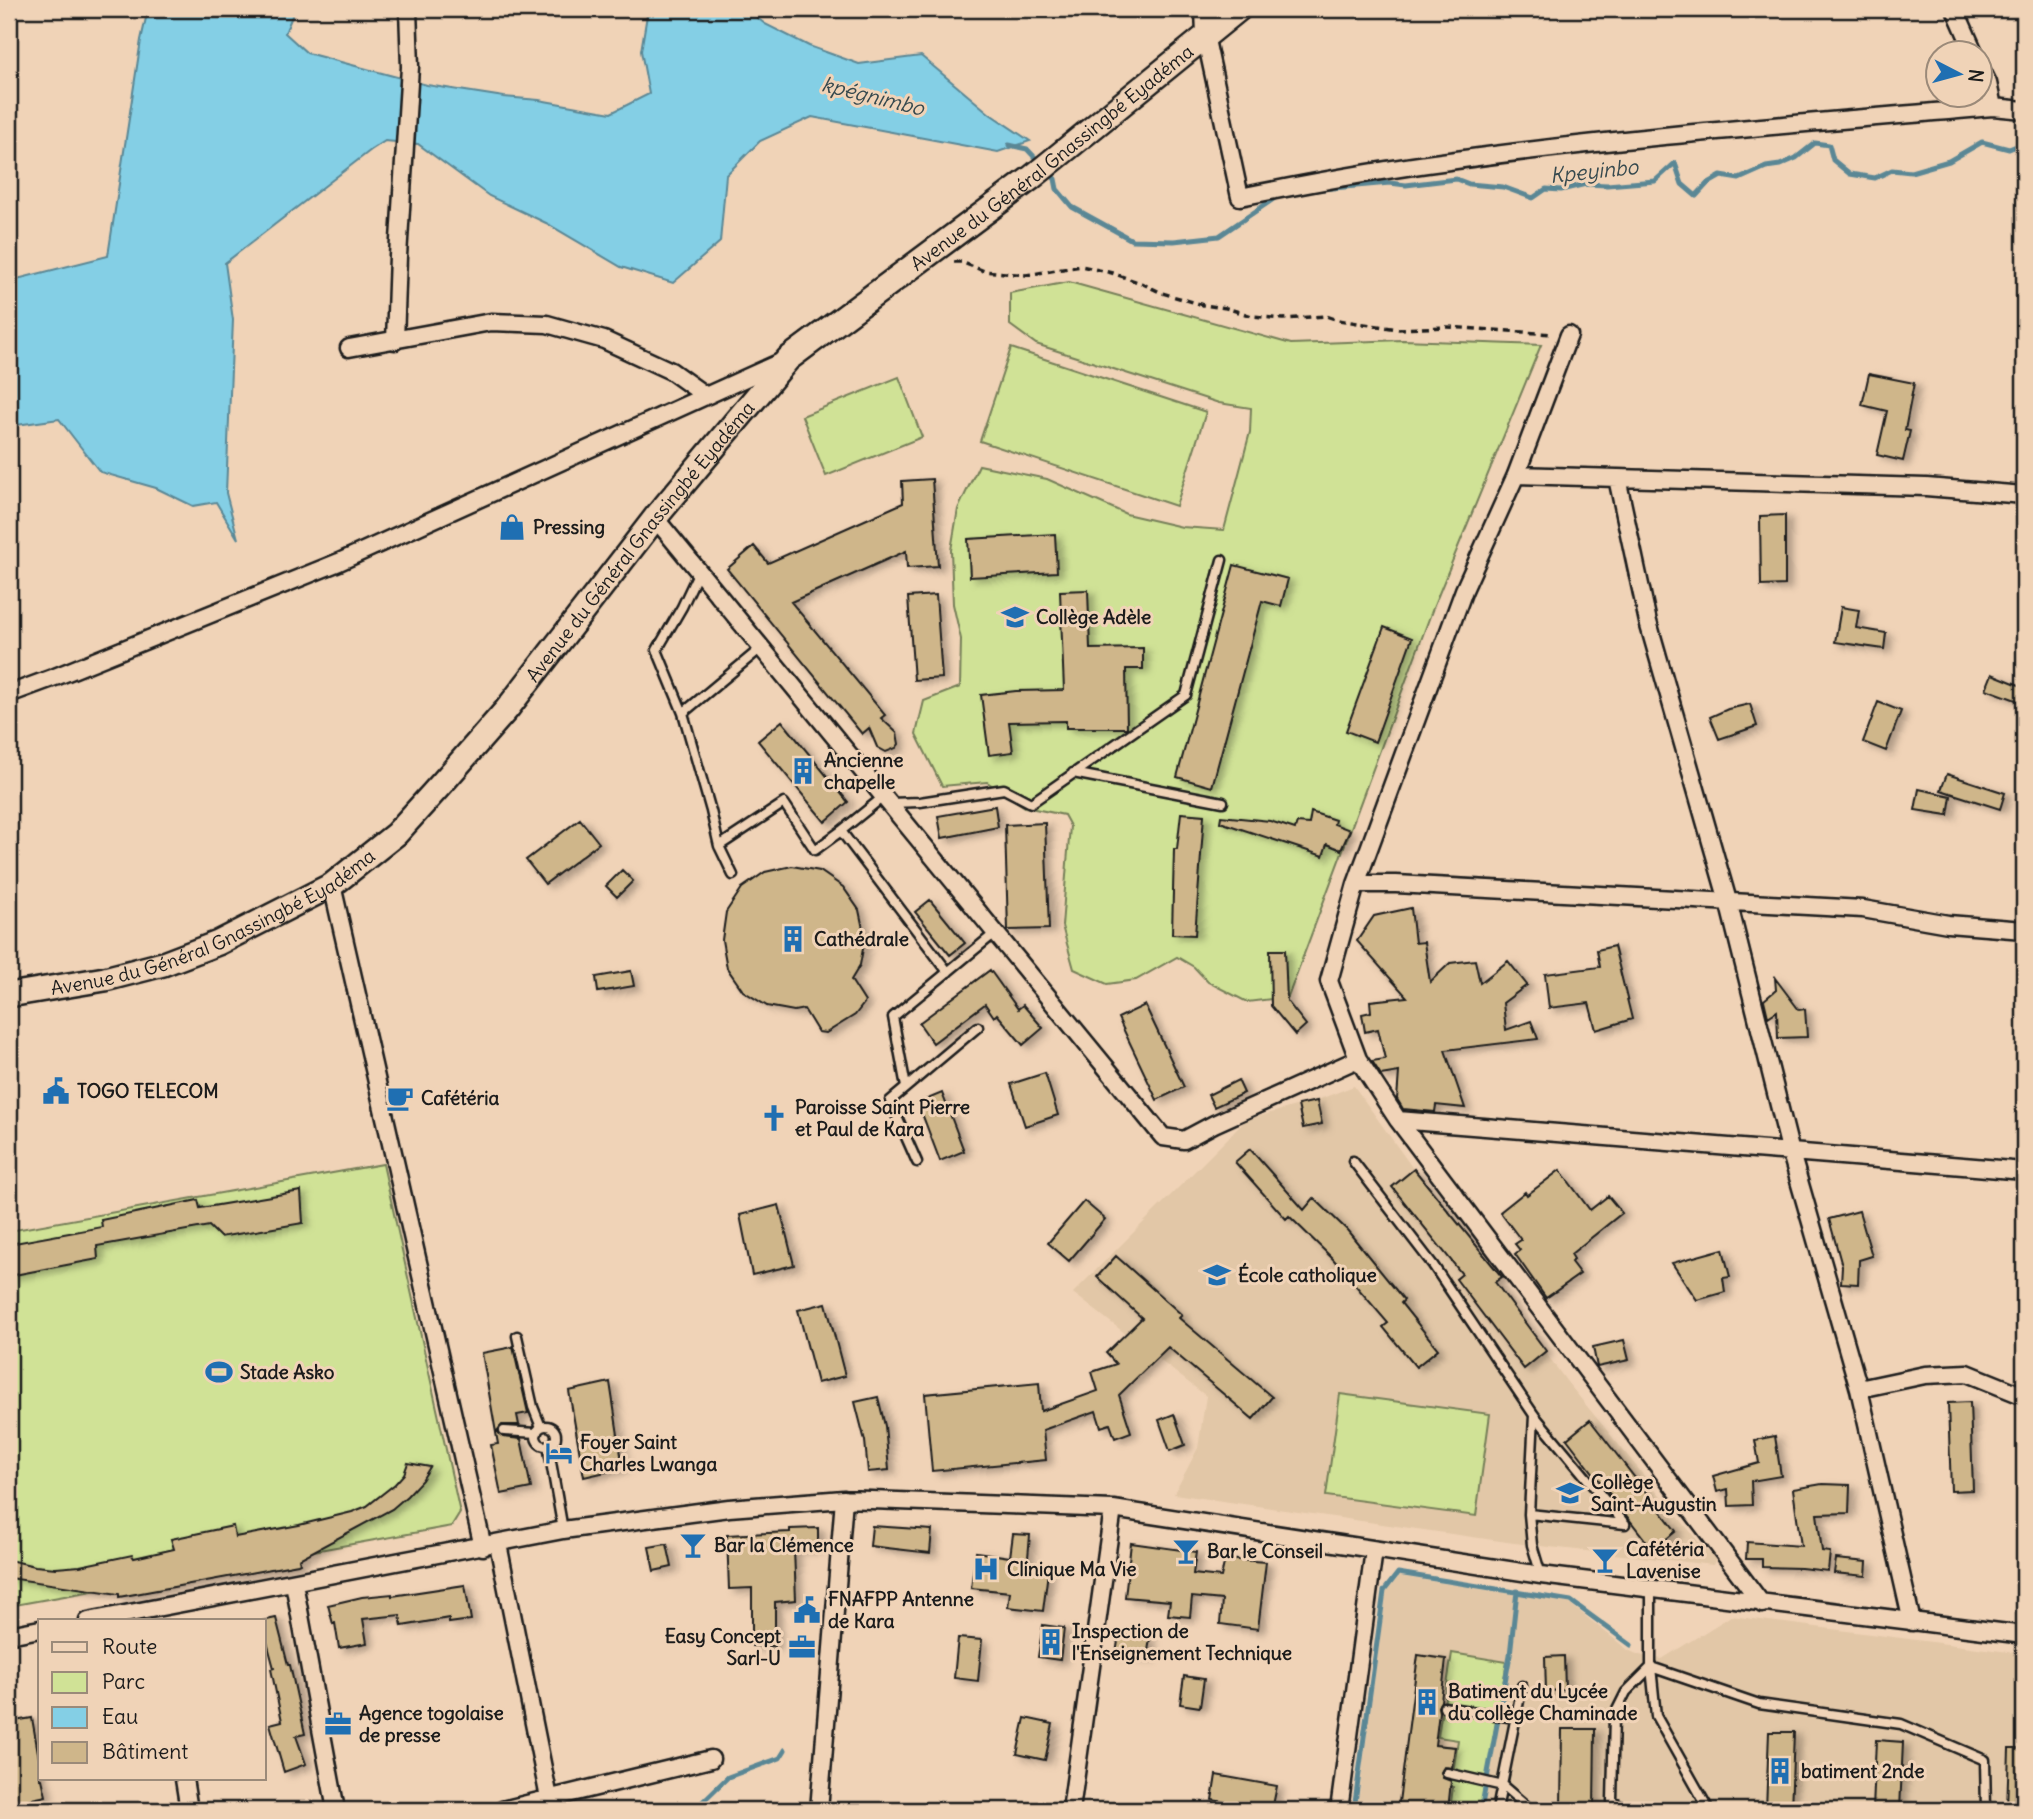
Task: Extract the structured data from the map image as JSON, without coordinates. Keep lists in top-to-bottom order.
{
  "streets": {
    "main road": ["Avenue du Général Gnassingbé Eyadéma"]
  },
  "water": ["kpégnimbo", "Kpeyinbo"],
  "places": {
    "shop": ["Pressing"],
    "school or university": ["Collège Adèle", "École catholique", "Collège Saint-Augustin"],
    "building": [
      "Ancienne chapelle",
      "Cathédrale",
      "Inspection de l'Enseignement Technique",
      "Batiment du Lycée du collège Chaminade",
      "batiment 2nde"
    ],
    "public building": ["TOGO TELECOM", "FNAFPP Antenne de Kara"],
    "cafe": ["Cafétéria"],
    "church": ["Paroisse Saint Pierre et Paul de Kara"],
    "sports": ["Stade Asko"],
    "hotel": ["Foyer Saint Charles Lwanga"],
    "bar": ["Bar la Clémence", "Bar le Conseil", "Cafétéria Lavenise"],
    "hospital": ["Clinique Ma Vie"],
    "office": ["Easy Concept Sarl-U", "Agence togolaise de presse"]
  },
  "legend": [
    "Route",
    "Parc",
    "Eau",
    "Bâtiment"
  ],
  "north": "right"
}
